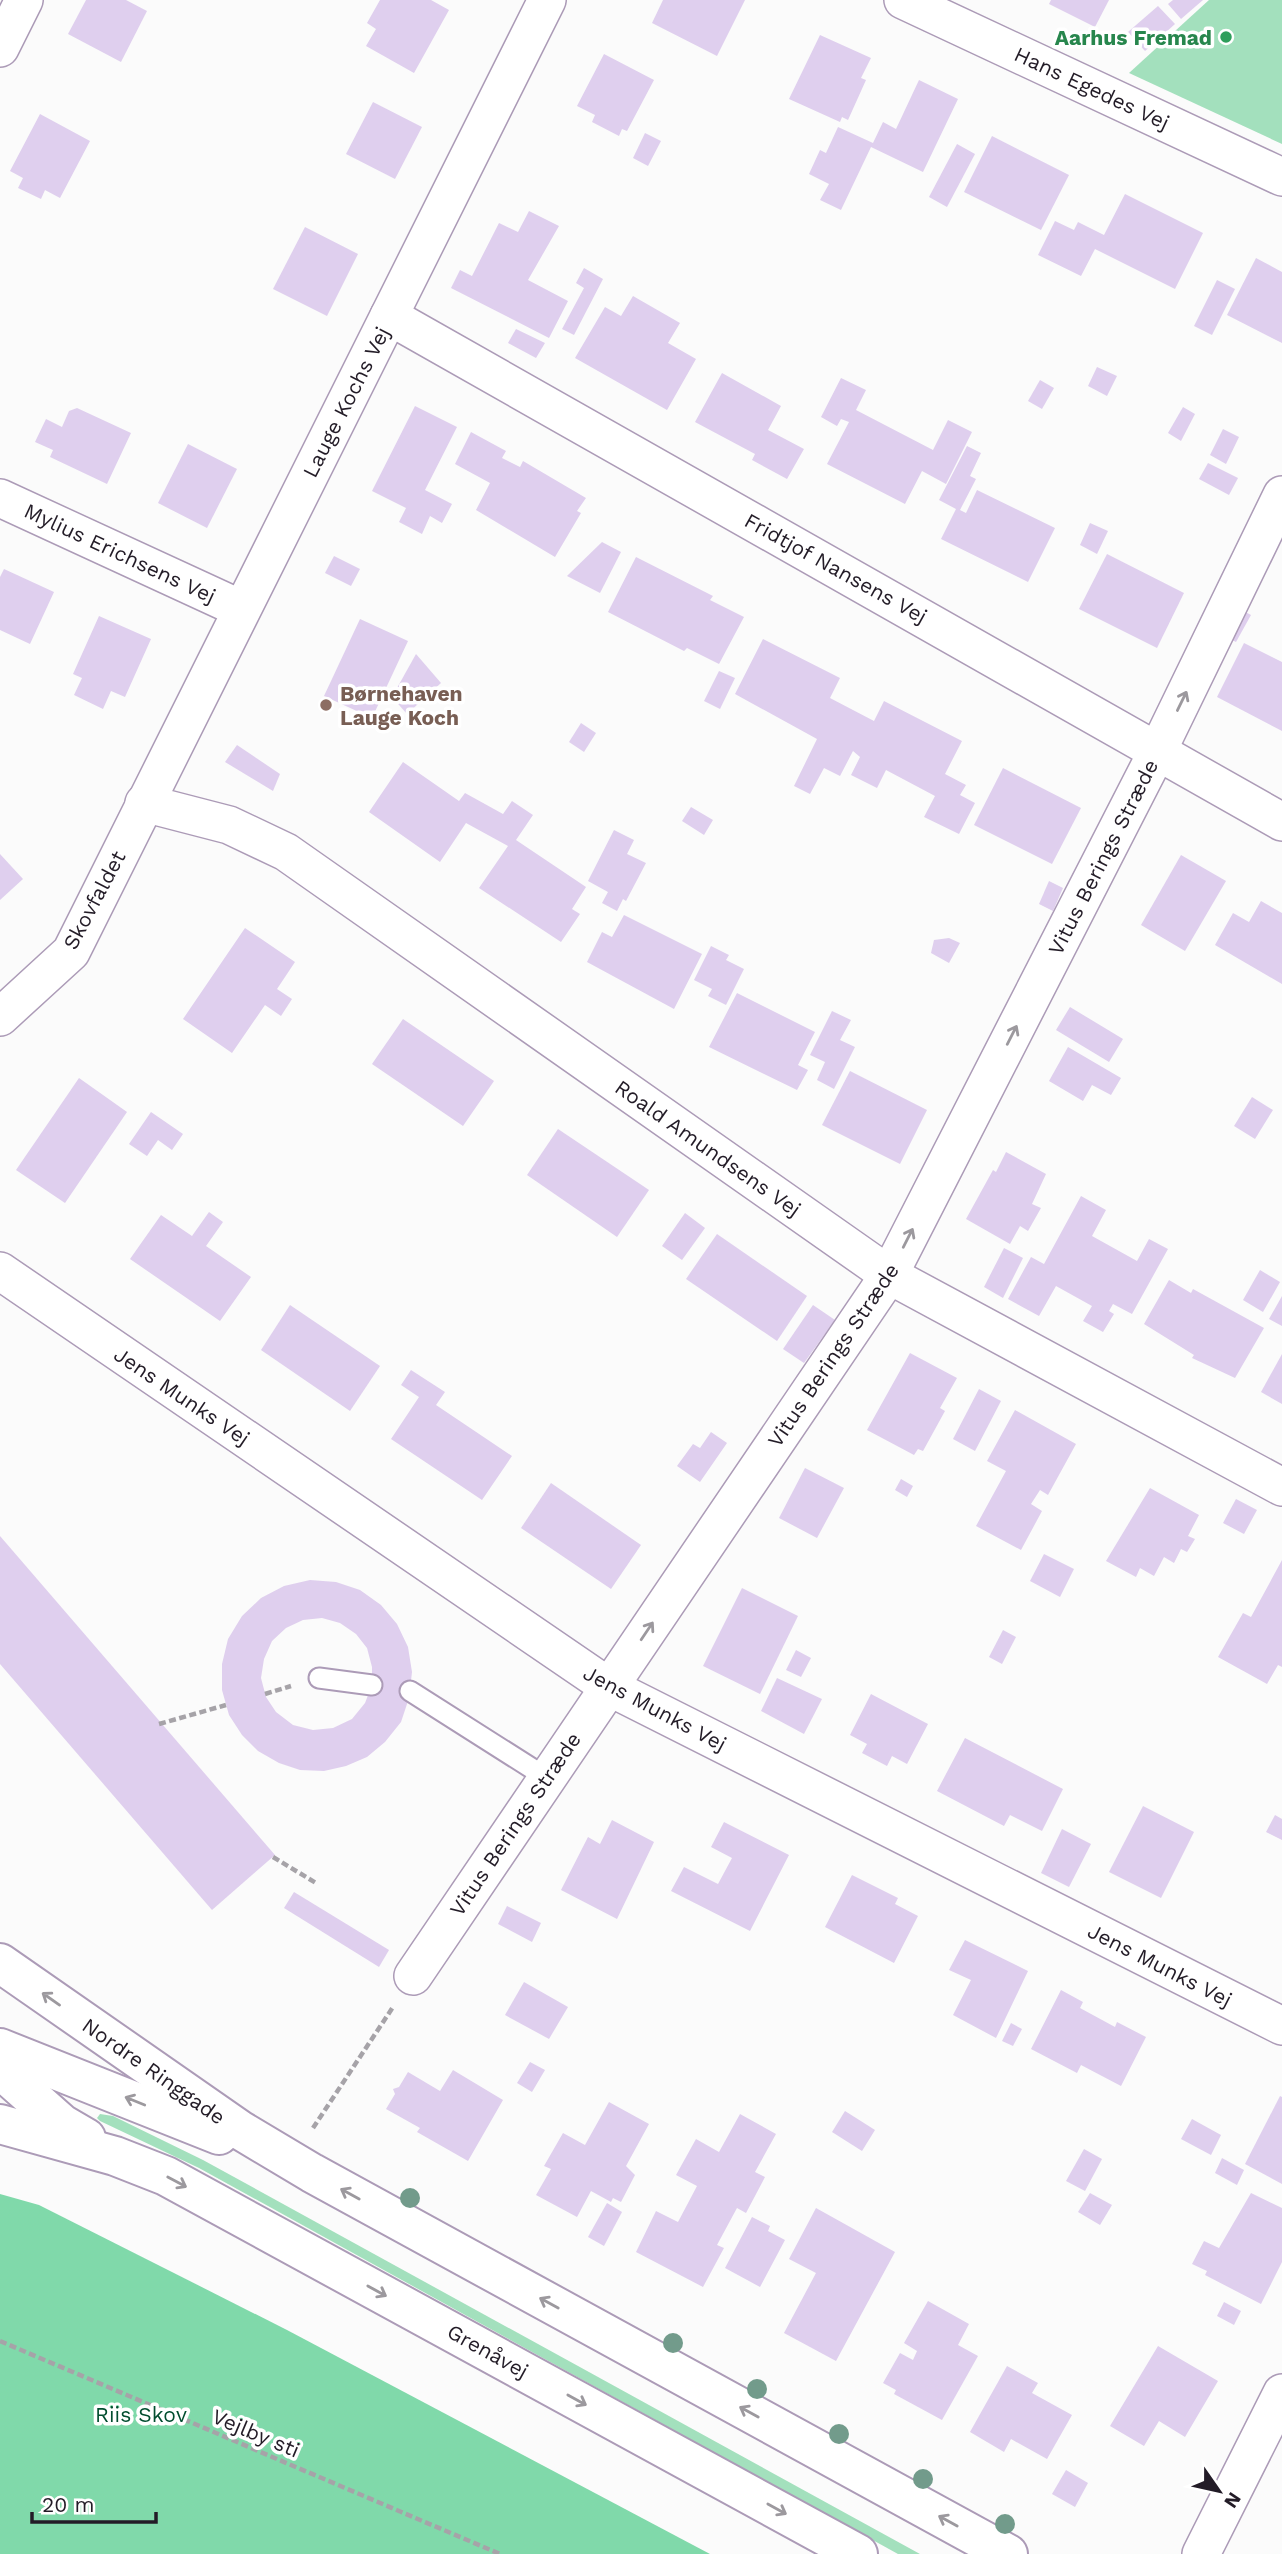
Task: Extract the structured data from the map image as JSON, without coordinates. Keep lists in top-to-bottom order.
{
  "streets": {
    "street": [
      "Hans Egedes Vej",
      "Lauge Kochs Vej",
      "Mylius Erichsens Vej",
      "Fridtjof Nansens Vej",
      "Vitus Berings Stræde",
      "Skovfaldet",
      "Roald Amundsens Vej",
      "Jens Munks Vej",
      "Nordre Ringgade",
      "Grenåvej"
    ],
    "path": ["Vejlby sti"]
  },
  "crossings": [
    ["Lauge Kochs Vej", "Mylius Erichsens Vej"],
    ["Lauge Kochs Vej", "Fridtjof Nansens Vej"],
    ["Lauge Kochs Vej", "Skovfaldet"],
    ["Lauge Kochs Vej", "Roald Amundsens Vej"],
    ["Fridtjof Nansens Vej", "Vitus Berings Stræde"],
    ["Vitus Berings Stræde", "Roald Amundsens Vej"],
    ["Vitus Berings Stræde", "Jens Munks Vej"],
    ["Skovfaldet", "Roald Amundsens Vej"]
  ],
  "one_way": ["Vitus Berings Stræde"],
  "parks": ["Riis Skov"],
  "places": ["Aarhus Fremad", "Børnehaven Lauge Koch"],
  "scale_bar": "20 m",
  "north": "bottom right"
}
